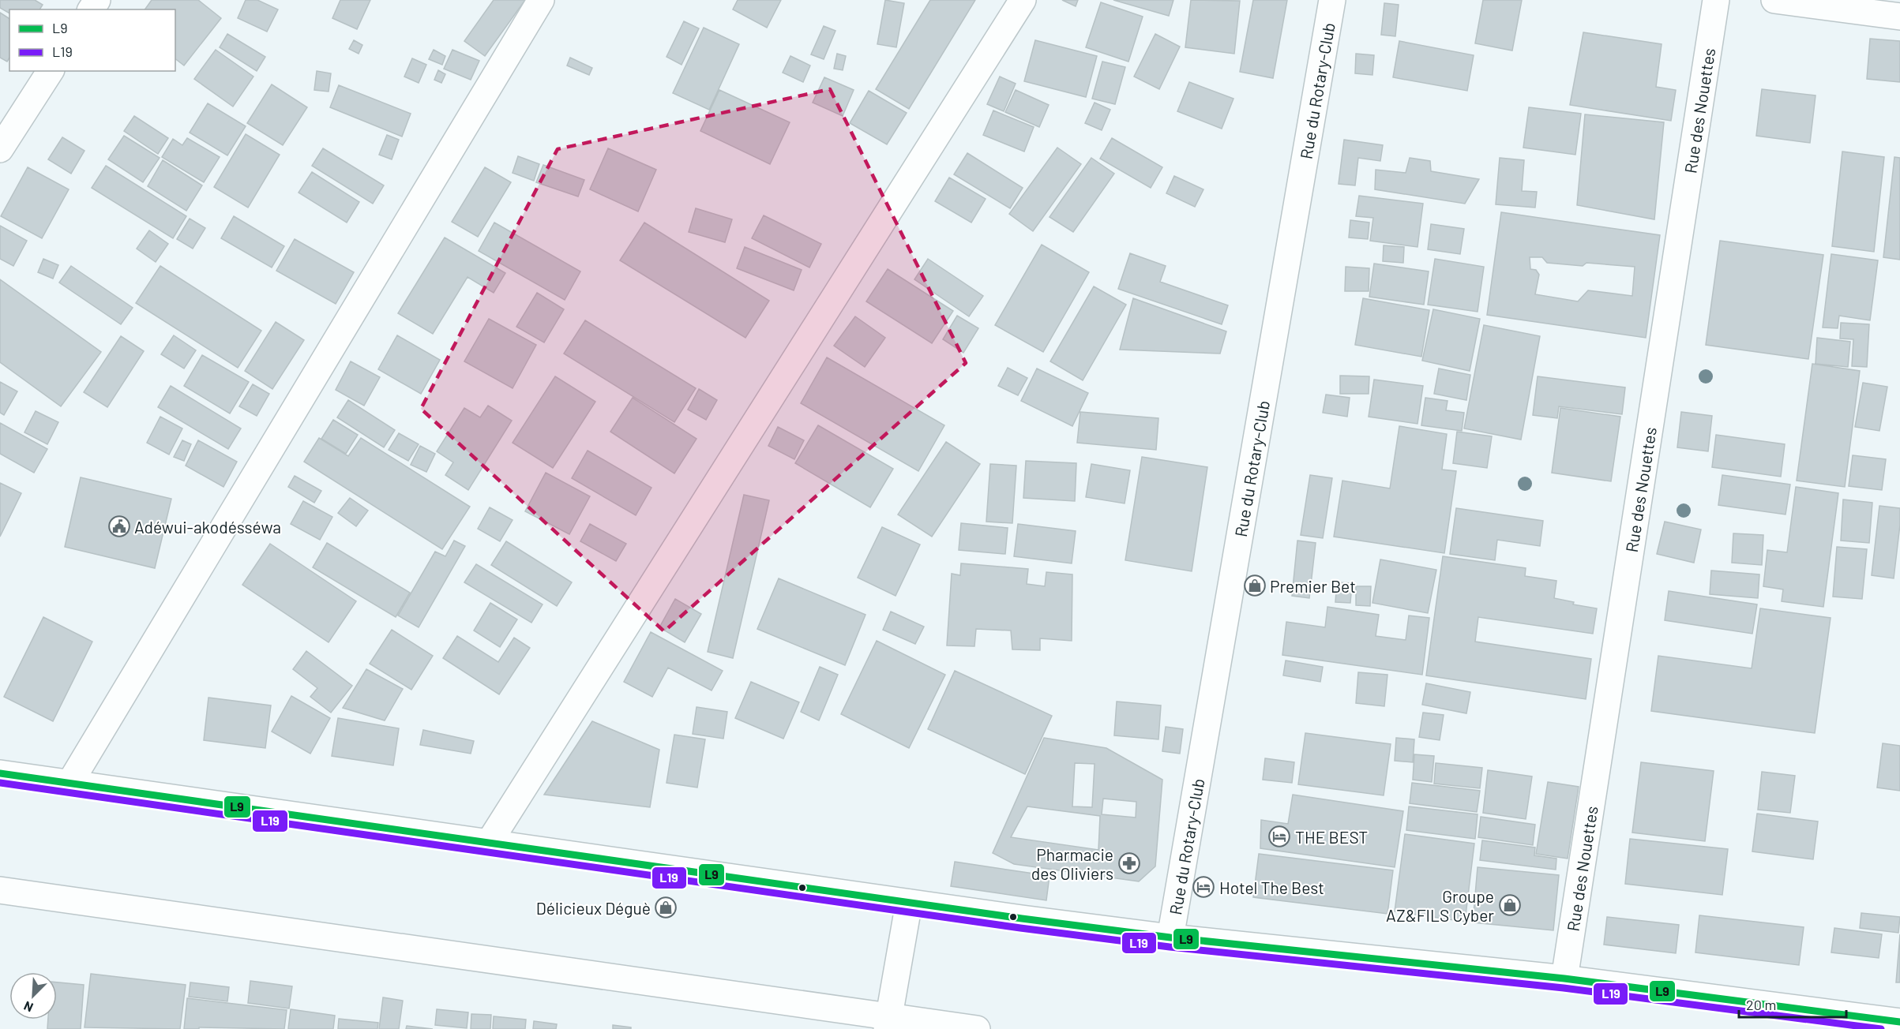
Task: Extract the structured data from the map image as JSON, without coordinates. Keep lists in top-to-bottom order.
{
  "streets": {
    "street": ["Rue du Rotary-Club", "Rue des Nouettes"]
  },
  "places": {
    "public building": ["Adéwui-akodésséwa"],
    "shop": ["Premier Bet", "Groupe AZ&FILS Cyber", "Délicieux Déguè"],
    "hotel": ["THE BEST", "Hotel The Best"],
    "pharmacy": ["Pharmacie des Oliviers"]
  },
  "lines": ["transit line L9", "transit line L19"],
  "legend": ["L9", "L19"],
  "scale_bar": "20 m",
  "north": "bottom left"
}
